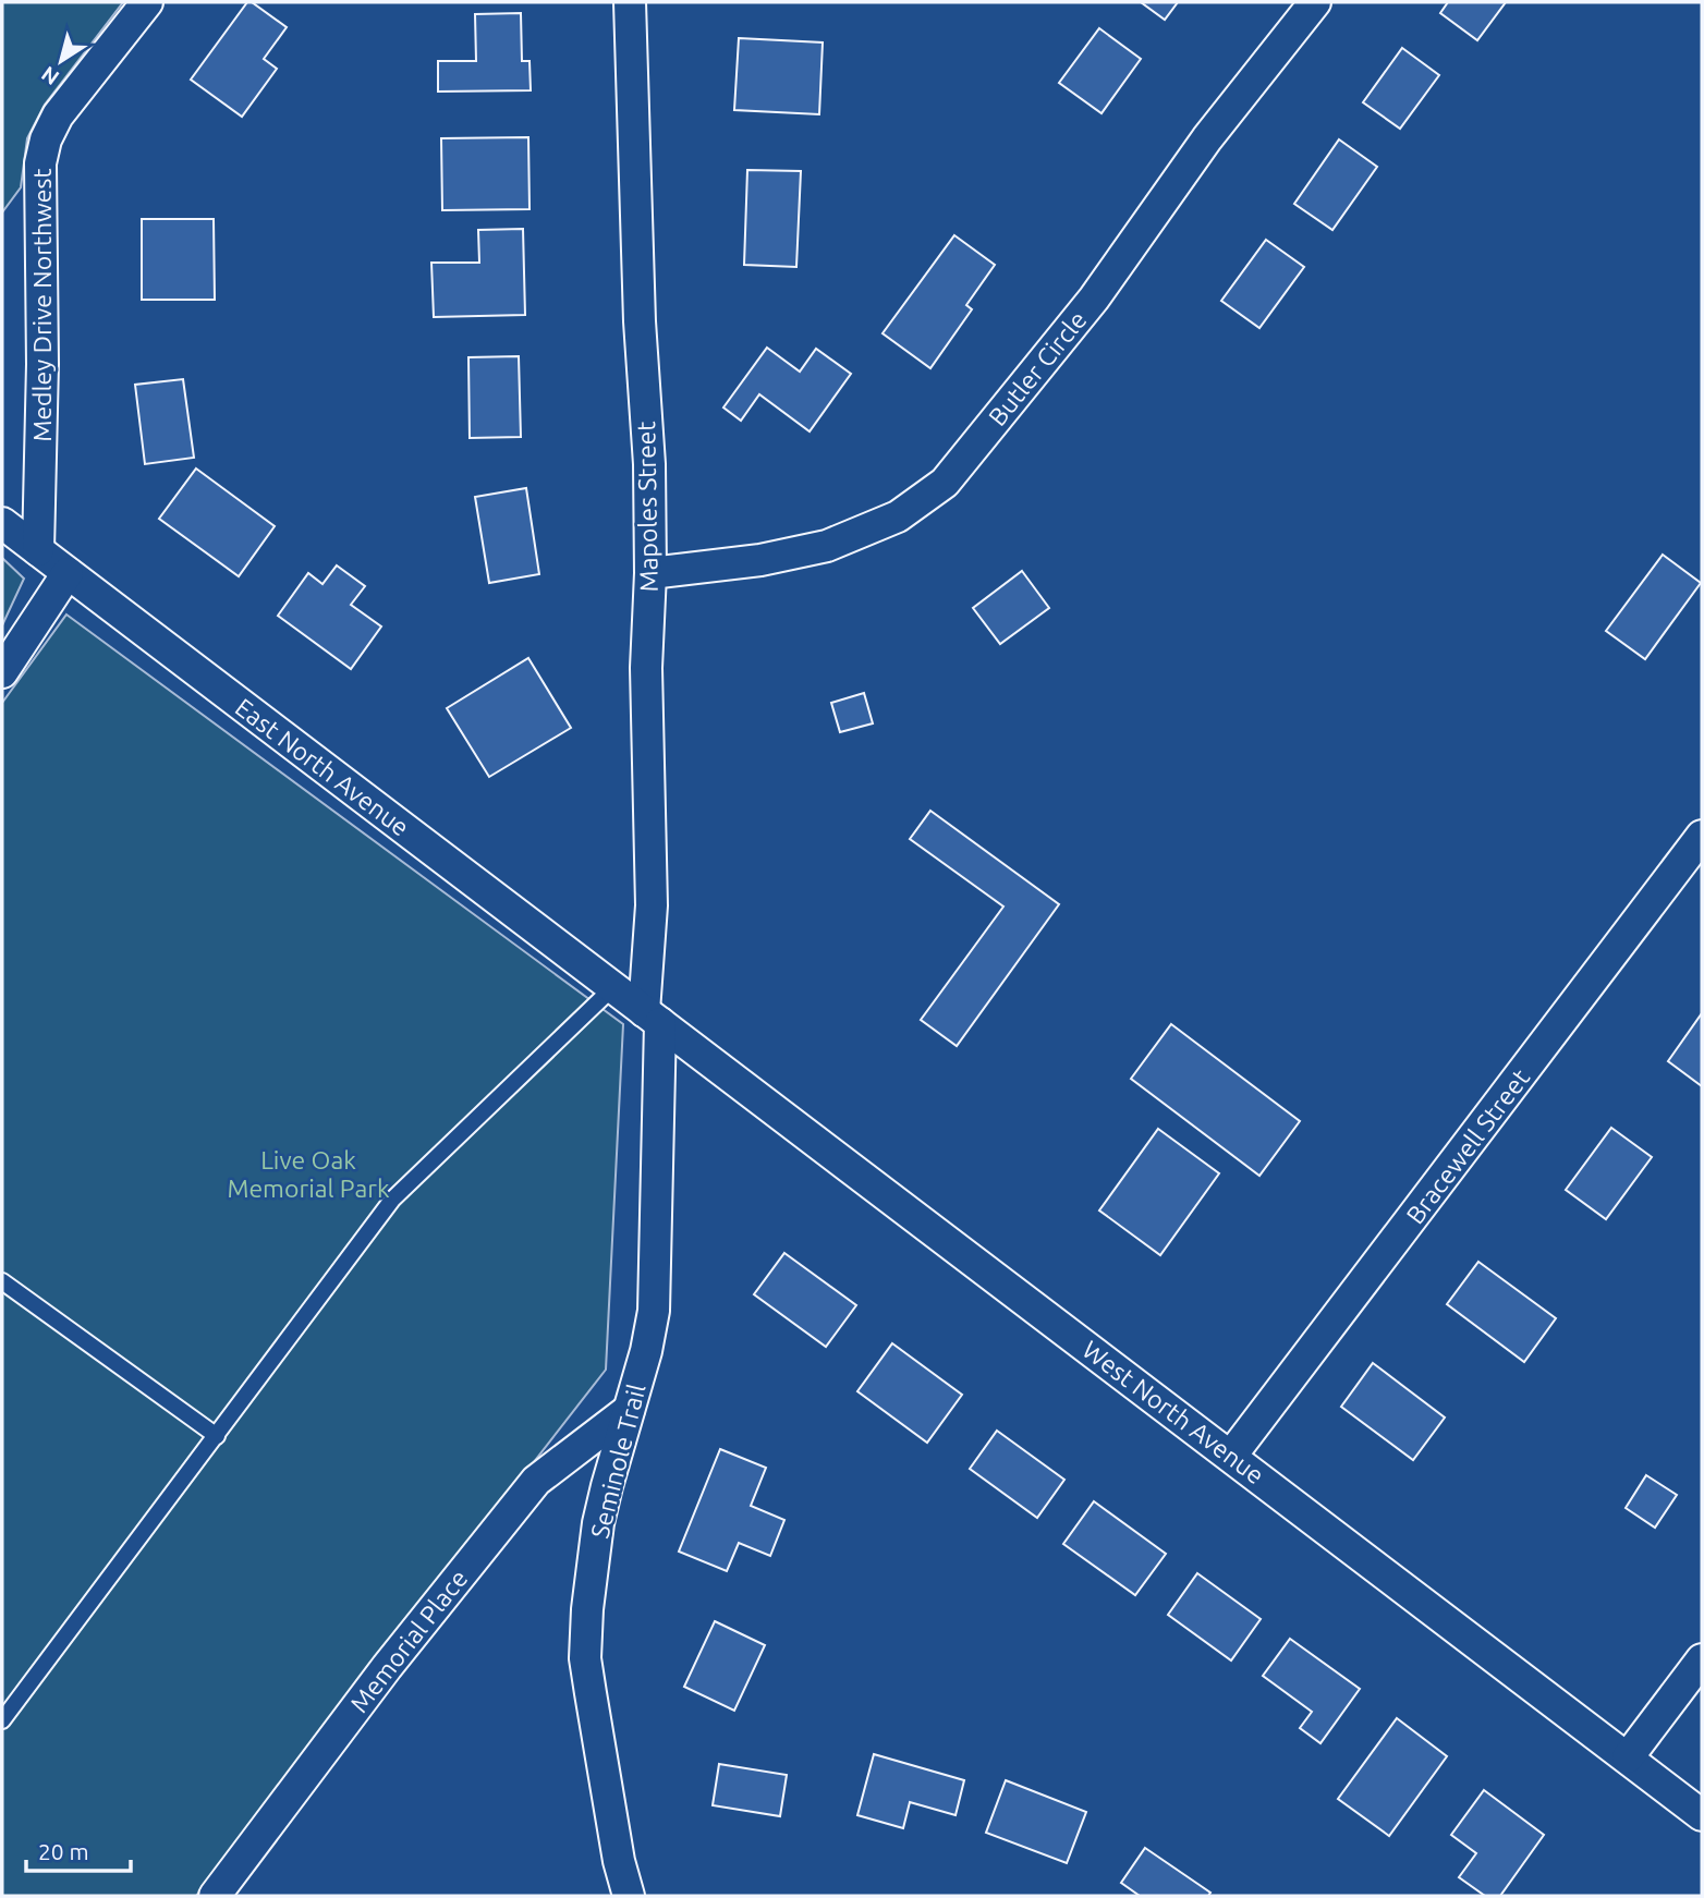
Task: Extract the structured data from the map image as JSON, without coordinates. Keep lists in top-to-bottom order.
{
  "streets": {
    "street": [
      "Medley Drive Northwest",
      "Butler Circle",
      "Mapoles Street",
      "East North Avenue",
      "Bracewell Street",
      "West North Avenue",
      "Seminole Trail",
      "Memorial Place"
    ]
  },
  "crossings": [
    ["Medley Drive Northwest", "East North Avenue"],
    ["Butler Circle", "Mapoles Street"],
    ["Mapoles Street", "East North Avenue"],
    ["Mapoles Street", "West North Avenue"],
    ["Mapoles Street", "Seminole Trail"],
    ["East North Avenue", "West North Avenue"],
    ["East North Avenue", "Seminole Trail"],
    ["Bracewell Street", "West North Avenue"],
    ["West North Avenue", "Seminole Trail"],
    ["Seminole Trail", "Memorial Place"]
  ],
  "parks": ["Live Oak Memorial Park"],
  "scale_bar": "20 m",
  "north": "bottom left"
}
